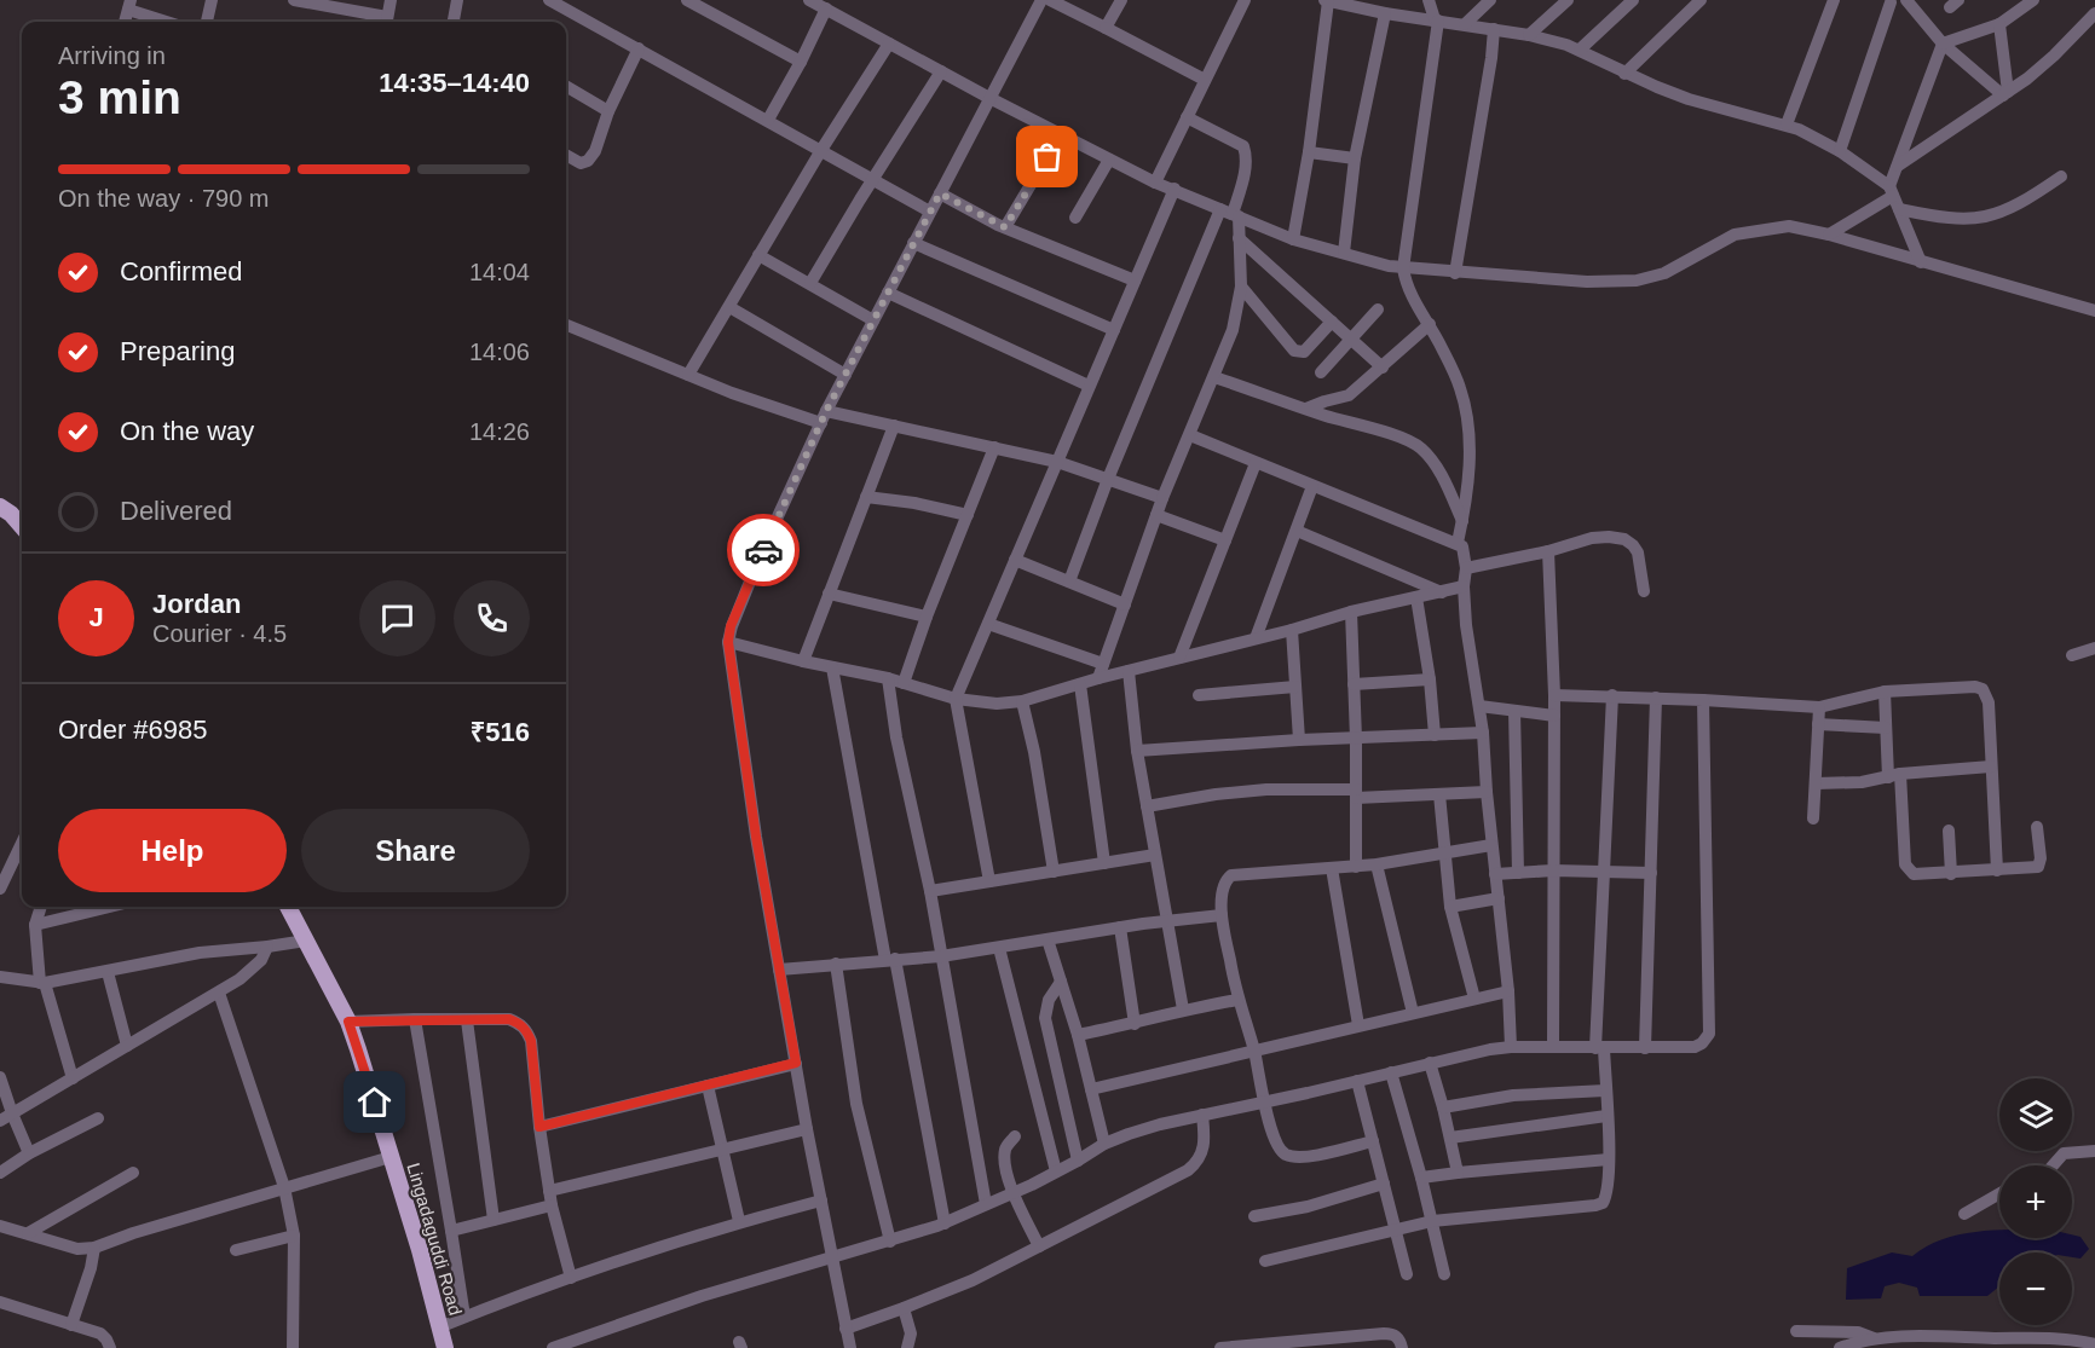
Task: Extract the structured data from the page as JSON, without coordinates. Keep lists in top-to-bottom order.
{
  "streets": {
    "main road": ["Lingadaguddi Road"]
  },
  "page": {
    "heading": ["3 min", "Arriving in", "14:35–14:40"],
    "panel": [
      "Jordan",
      "Courier · 4.5",
      "Order #6985",
      "₹516"
    ],
    "bar": "On the way · 790 m",
    "list": [
      ["Confirmed", "14:04"],
      ["Preparing", "14:06"],
      ["On the way", "14:26"],
      "Delivered"
    ],
    "round": "J",
    "buttons": ["Help", "Share"],
    "map_buttons": ["+", "−"]
  }
}
